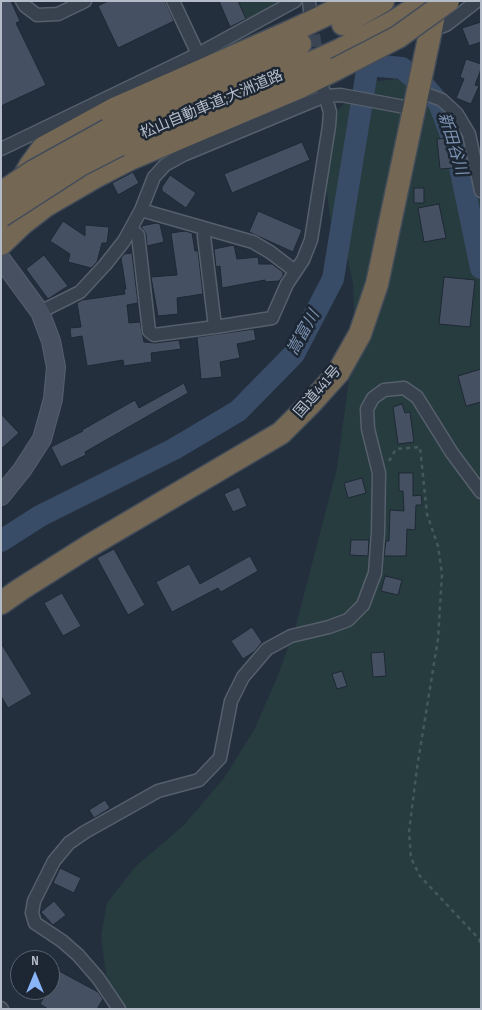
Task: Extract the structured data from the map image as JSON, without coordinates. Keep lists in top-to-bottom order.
{
  "streets": {
    "highway": ["松山自動車道;大洲道路", "国道441号"]
  },
  "water": ["新田谷川", "嵩富川"],
  "north": "top"
}
